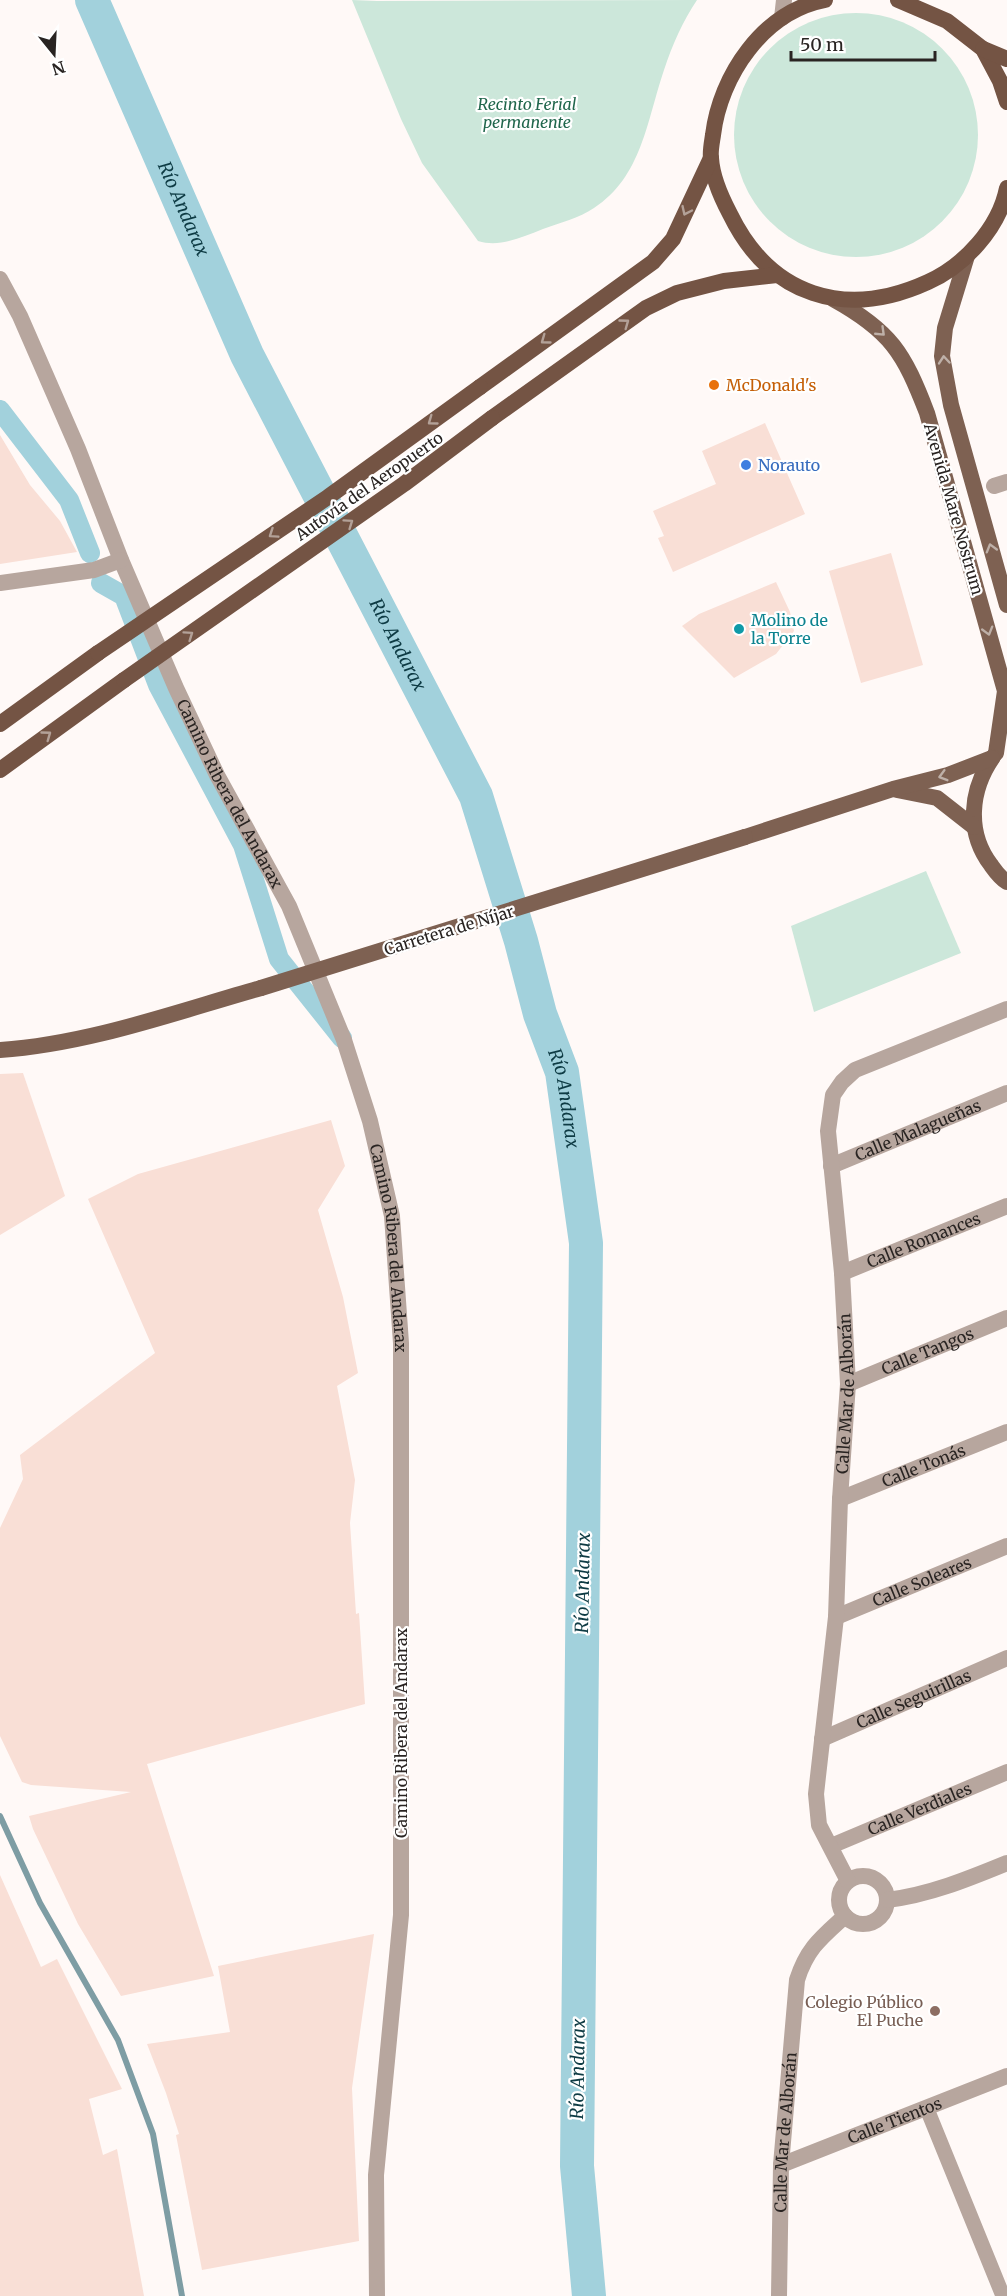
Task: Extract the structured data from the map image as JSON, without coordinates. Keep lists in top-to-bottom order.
{
  "streets": {
    "highway": ["Autovía del Aeropuerto"],
    "main road": ["Avenida Mare Nostrum", "Carretera de Níjar"],
    "street": [
      "Camino Ribera del Andarax",
      "Calle Malagueñas",
      "Calle Romances",
      "Calle Tangos",
      "Calle Mar de Alborán",
      "Calle Tonás",
      "Calle Soleares",
      "Calle Seguirillas",
      "Calle Verdiales",
      "Calle Tientos"
    ]
  },
  "crossings": [
    ["Avenida Mare Nostrum", "Carretera de Níjar"],
    ["Calle Malagueñas", "Calle Mar de Alborán"],
    ["Calle Romances", "Calle Mar de Alborán"],
    ["Calle Tangos", "Calle Mar de Alborán"],
    ["Calle Mar de Alborán", "Calle Tonás"],
    ["Calle Mar de Alborán", "Calle Soleares"],
    ["Calle Mar de Alborán", "Calle Seguirillas"],
    ["Calle Mar de Alborán", "Calle Verdiales"],
    ["Calle Mar de Alborán", "Calle Tientos"]
  ],
  "water": ["Río Andarax"],
  "parks": ["Recinto Ferial permanente"],
  "places": [
    "McDonald's",
    "Norauto",
    "Molino de la Torre",
    "Colegio Público El Puche"
  ],
  "scale_bar": "50 m",
  "north": "bottom"
}
